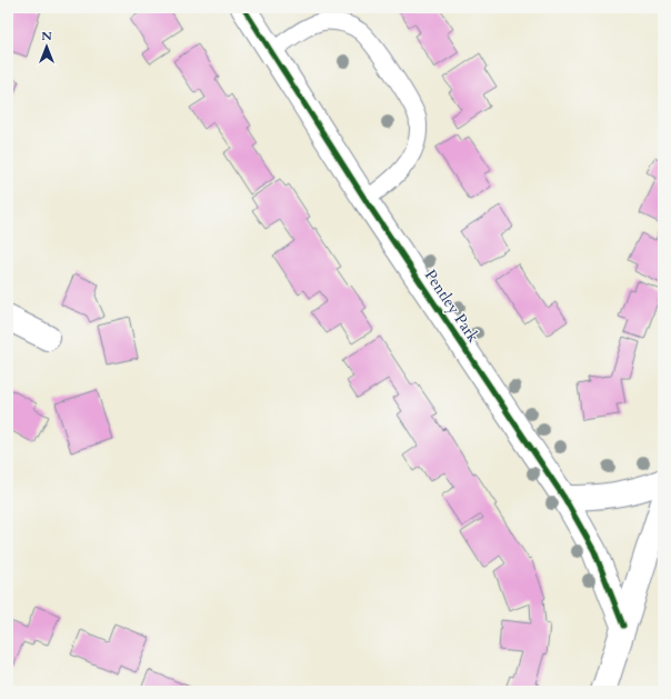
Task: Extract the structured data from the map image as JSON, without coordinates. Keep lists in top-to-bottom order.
{
  "streets": {
    "street": ["Pentley Park"]
  },
  "north": "top"
}
